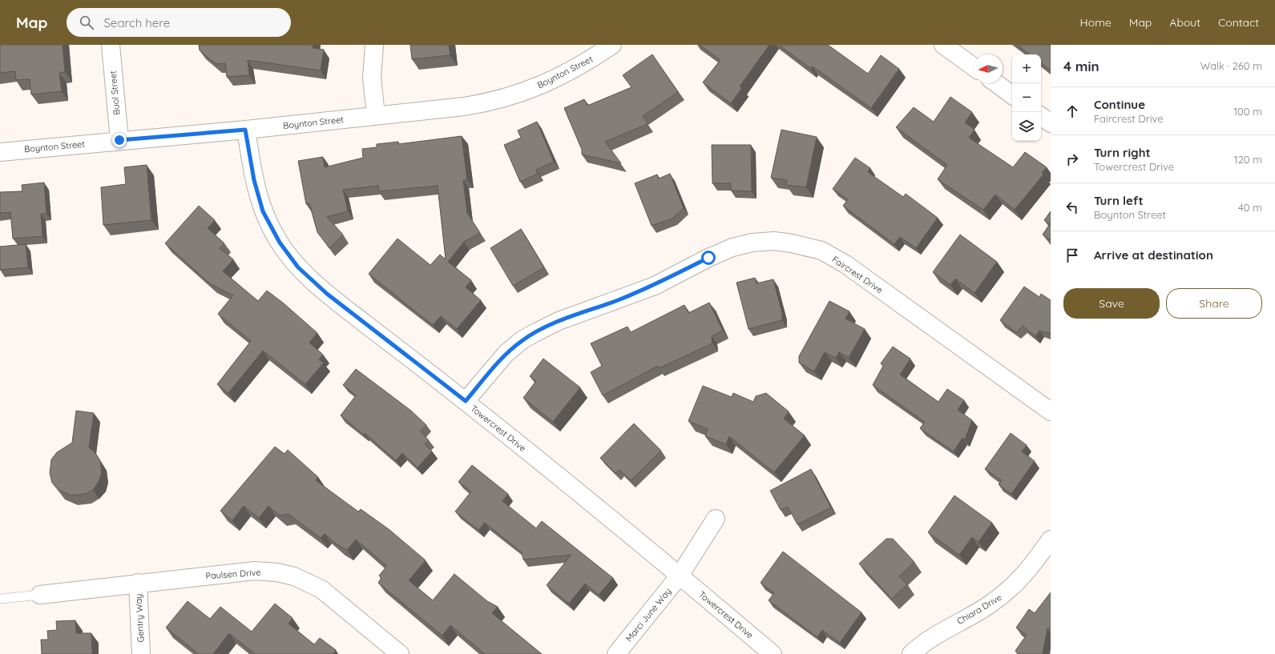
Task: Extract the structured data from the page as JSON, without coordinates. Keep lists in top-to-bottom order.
{
  "streets": {
    "street": [
      "Boynton Street",
      "Buol Street",
      "Faircrest Drive",
      "Towercrest Drive",
      "Paulsen Drive",
      "Chiara Drive",
      "Marci June Way",
      "Gentry Way"
    ]
  },
  "crossings": [
    ["Boynton Street", "Buol Street"],
    ["Boynton Street", "Towercrest Drive"],
    ["Faircrest Drive", "Towercrest Drive"],
    ["Towercrest Drive", "Marci June Way"],
    ["Paulsen Drive", "Gentry Way"]
  ],
  "north": "left",
  "page": {
    "header": "Map",
    "search": "Search here",
    "nav": [
      "Home",
      "Map",
      "About",
      "Contact"
    ],
    "heading": ["4 min", "Walk · 260 m"],
    "map_buttons": ["+", "−"],
    "list": [
      ["Continue", "Faircrest Drive", "100 m"],
      ["Turn right", "Towercrest Drive", "120 m"],
      ["Turn left", "Boynton Street", "40 m"],
      "Arrive at destination"
    ],
    "buttons": ["Save", "Share"]
  }
}
